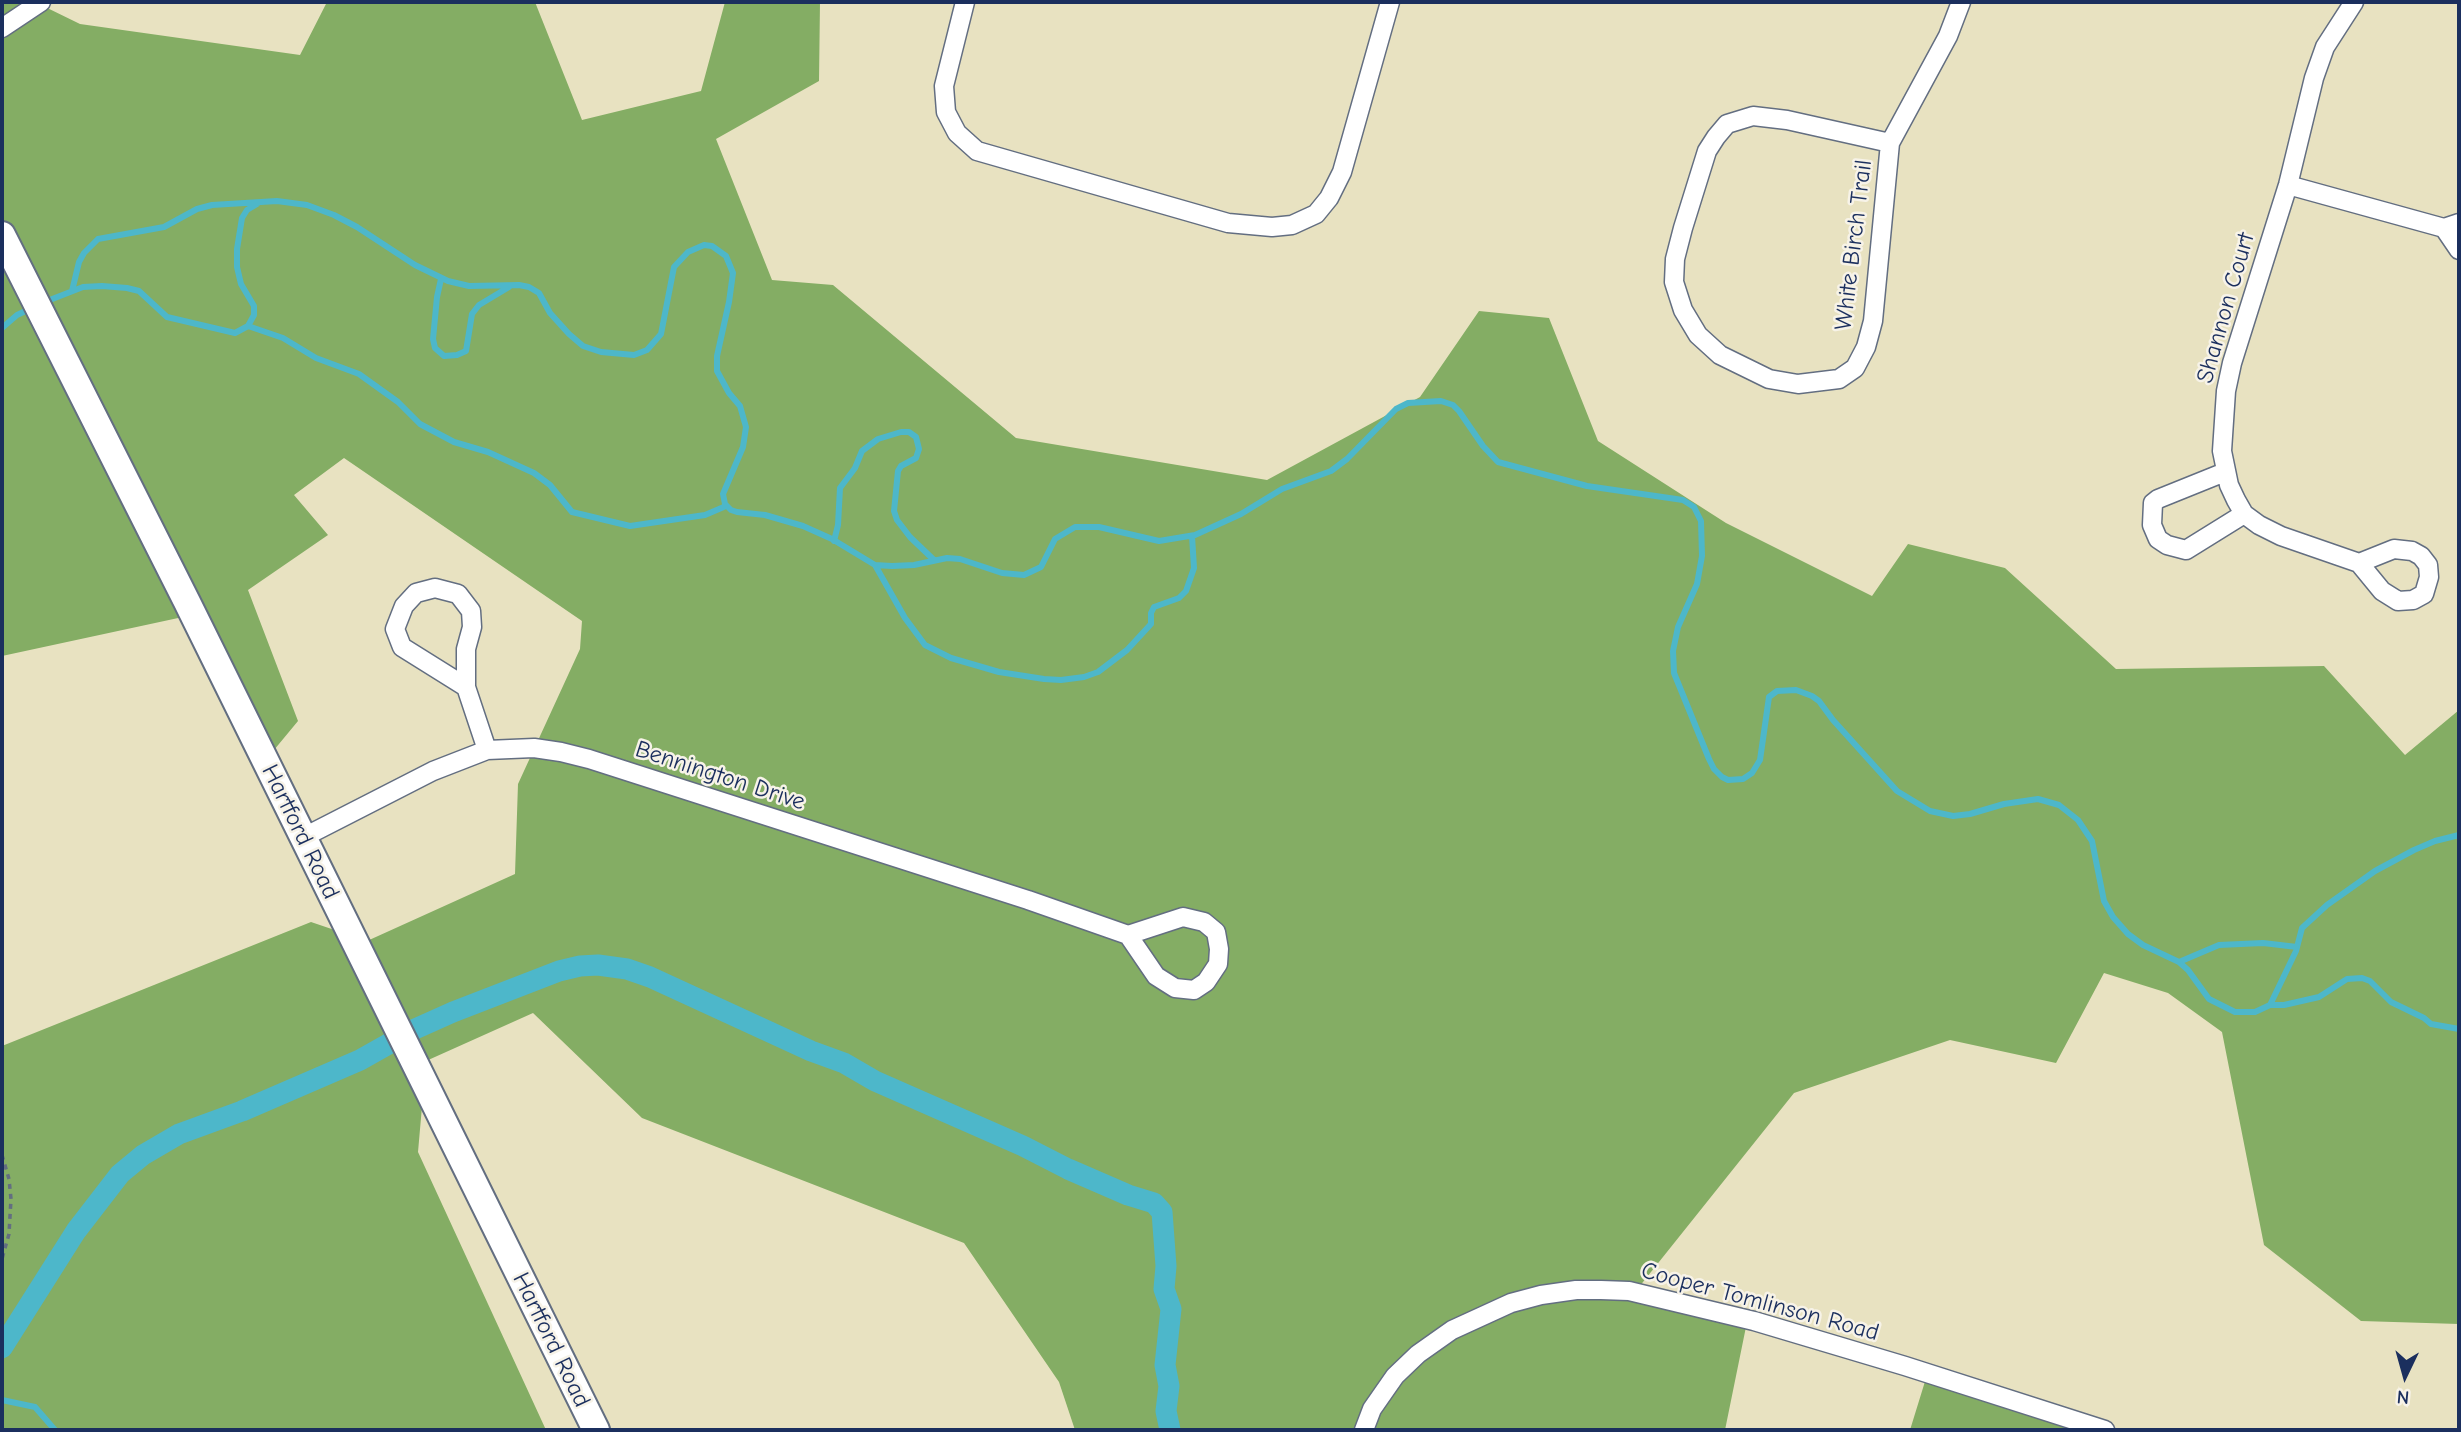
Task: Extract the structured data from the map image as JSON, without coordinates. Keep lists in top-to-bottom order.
{
  "streets": {
    "street": [
      "White Birch Trail",
      "Shannon Court",
      "Bennington Drive",
      "Hartford Road",
      "Cooper Tomlinson Road"
    ]
  },
  "crossings": [
    ["Bennington Drive", "Hartford Road"]
  ],
  "north": "bottom"
}
